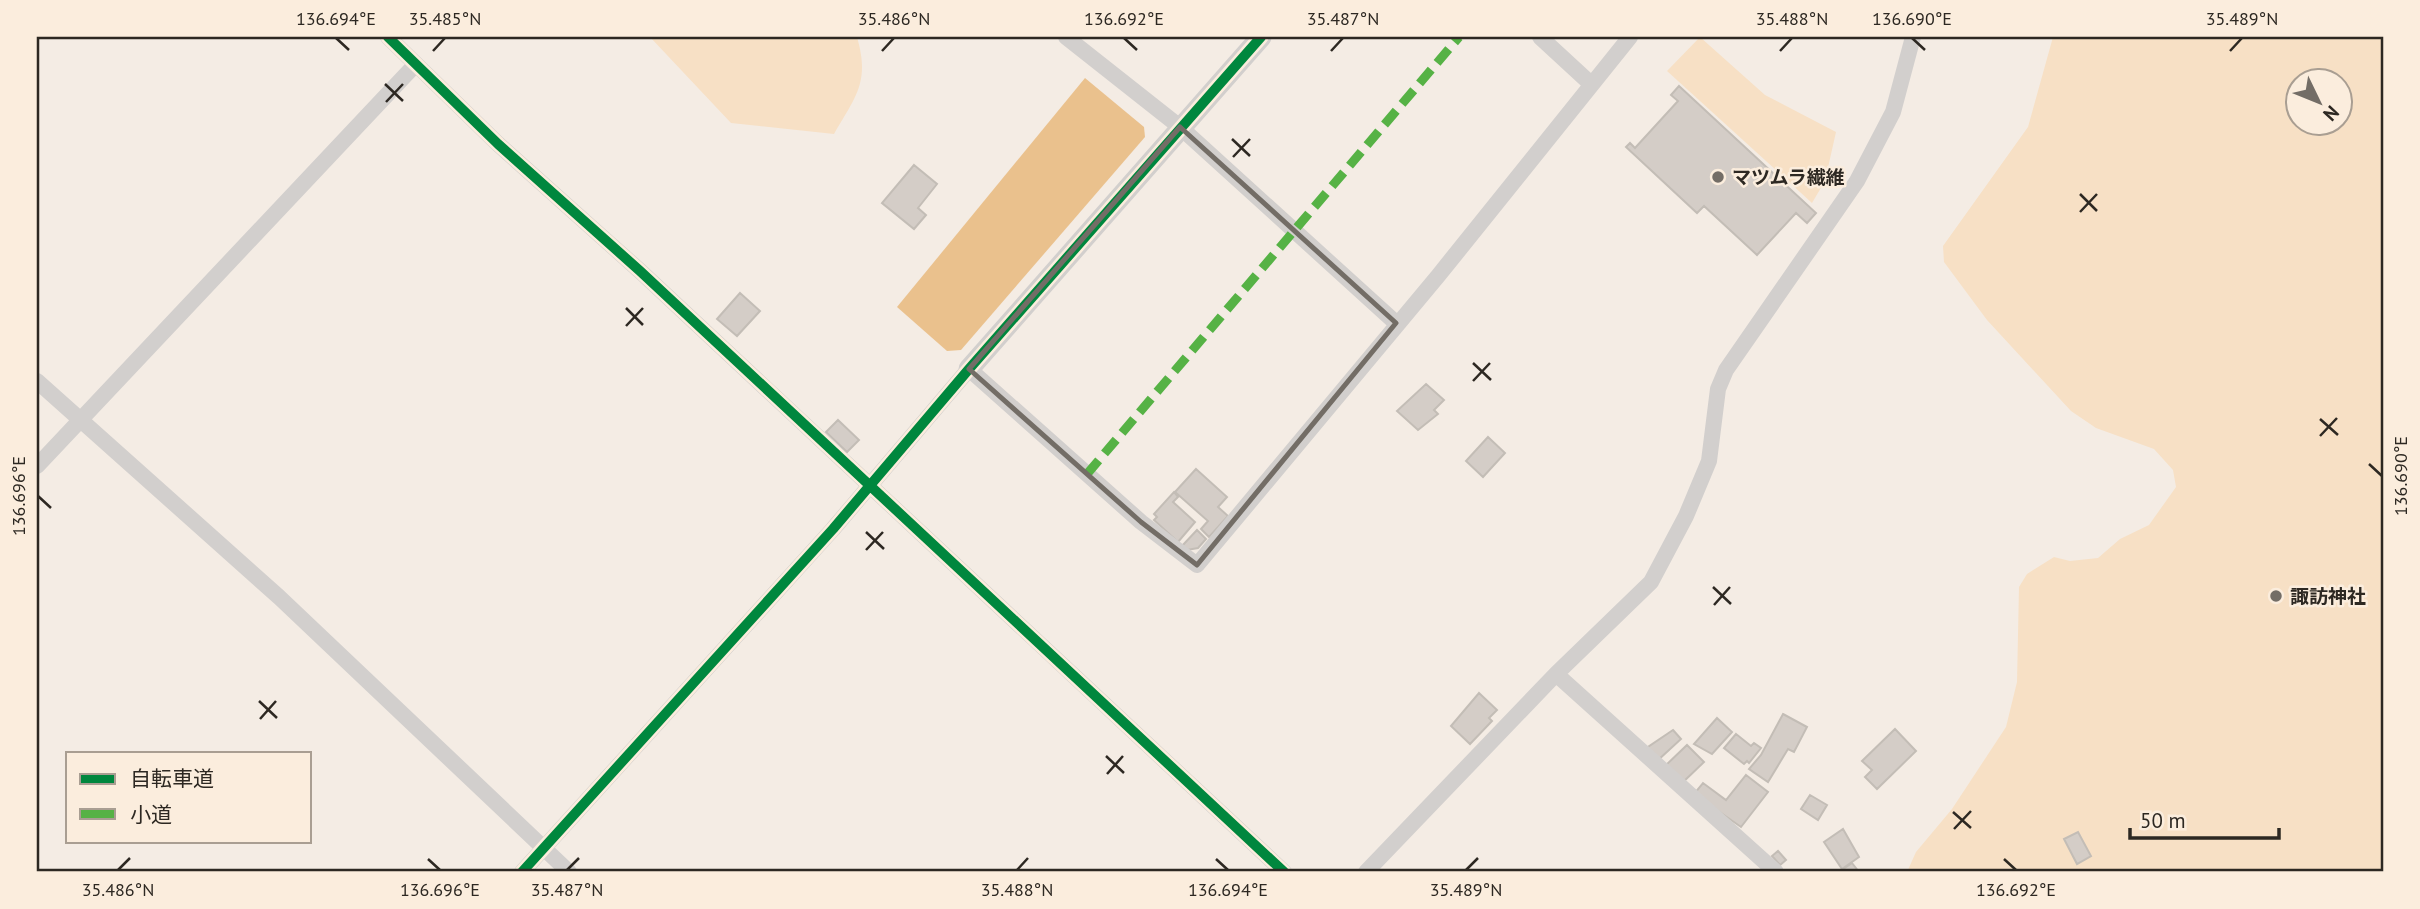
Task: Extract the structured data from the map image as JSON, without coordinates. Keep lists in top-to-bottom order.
{
  "places": ["マツムラ繊維", "諏訪神社"],
  "legend": ["自転車道", "小道"],
  "scale_bar": "50 m",
  "north": "bottom right",
  "coordinates": [
    "136.694°E",
    "35.485°N",
    "35.486°N",
    "136.692°E",
    "35.487°N",
    "35.488°N",
    "136.690°E",
    "35.489°N",
    "136.696°E"
  ]
}
